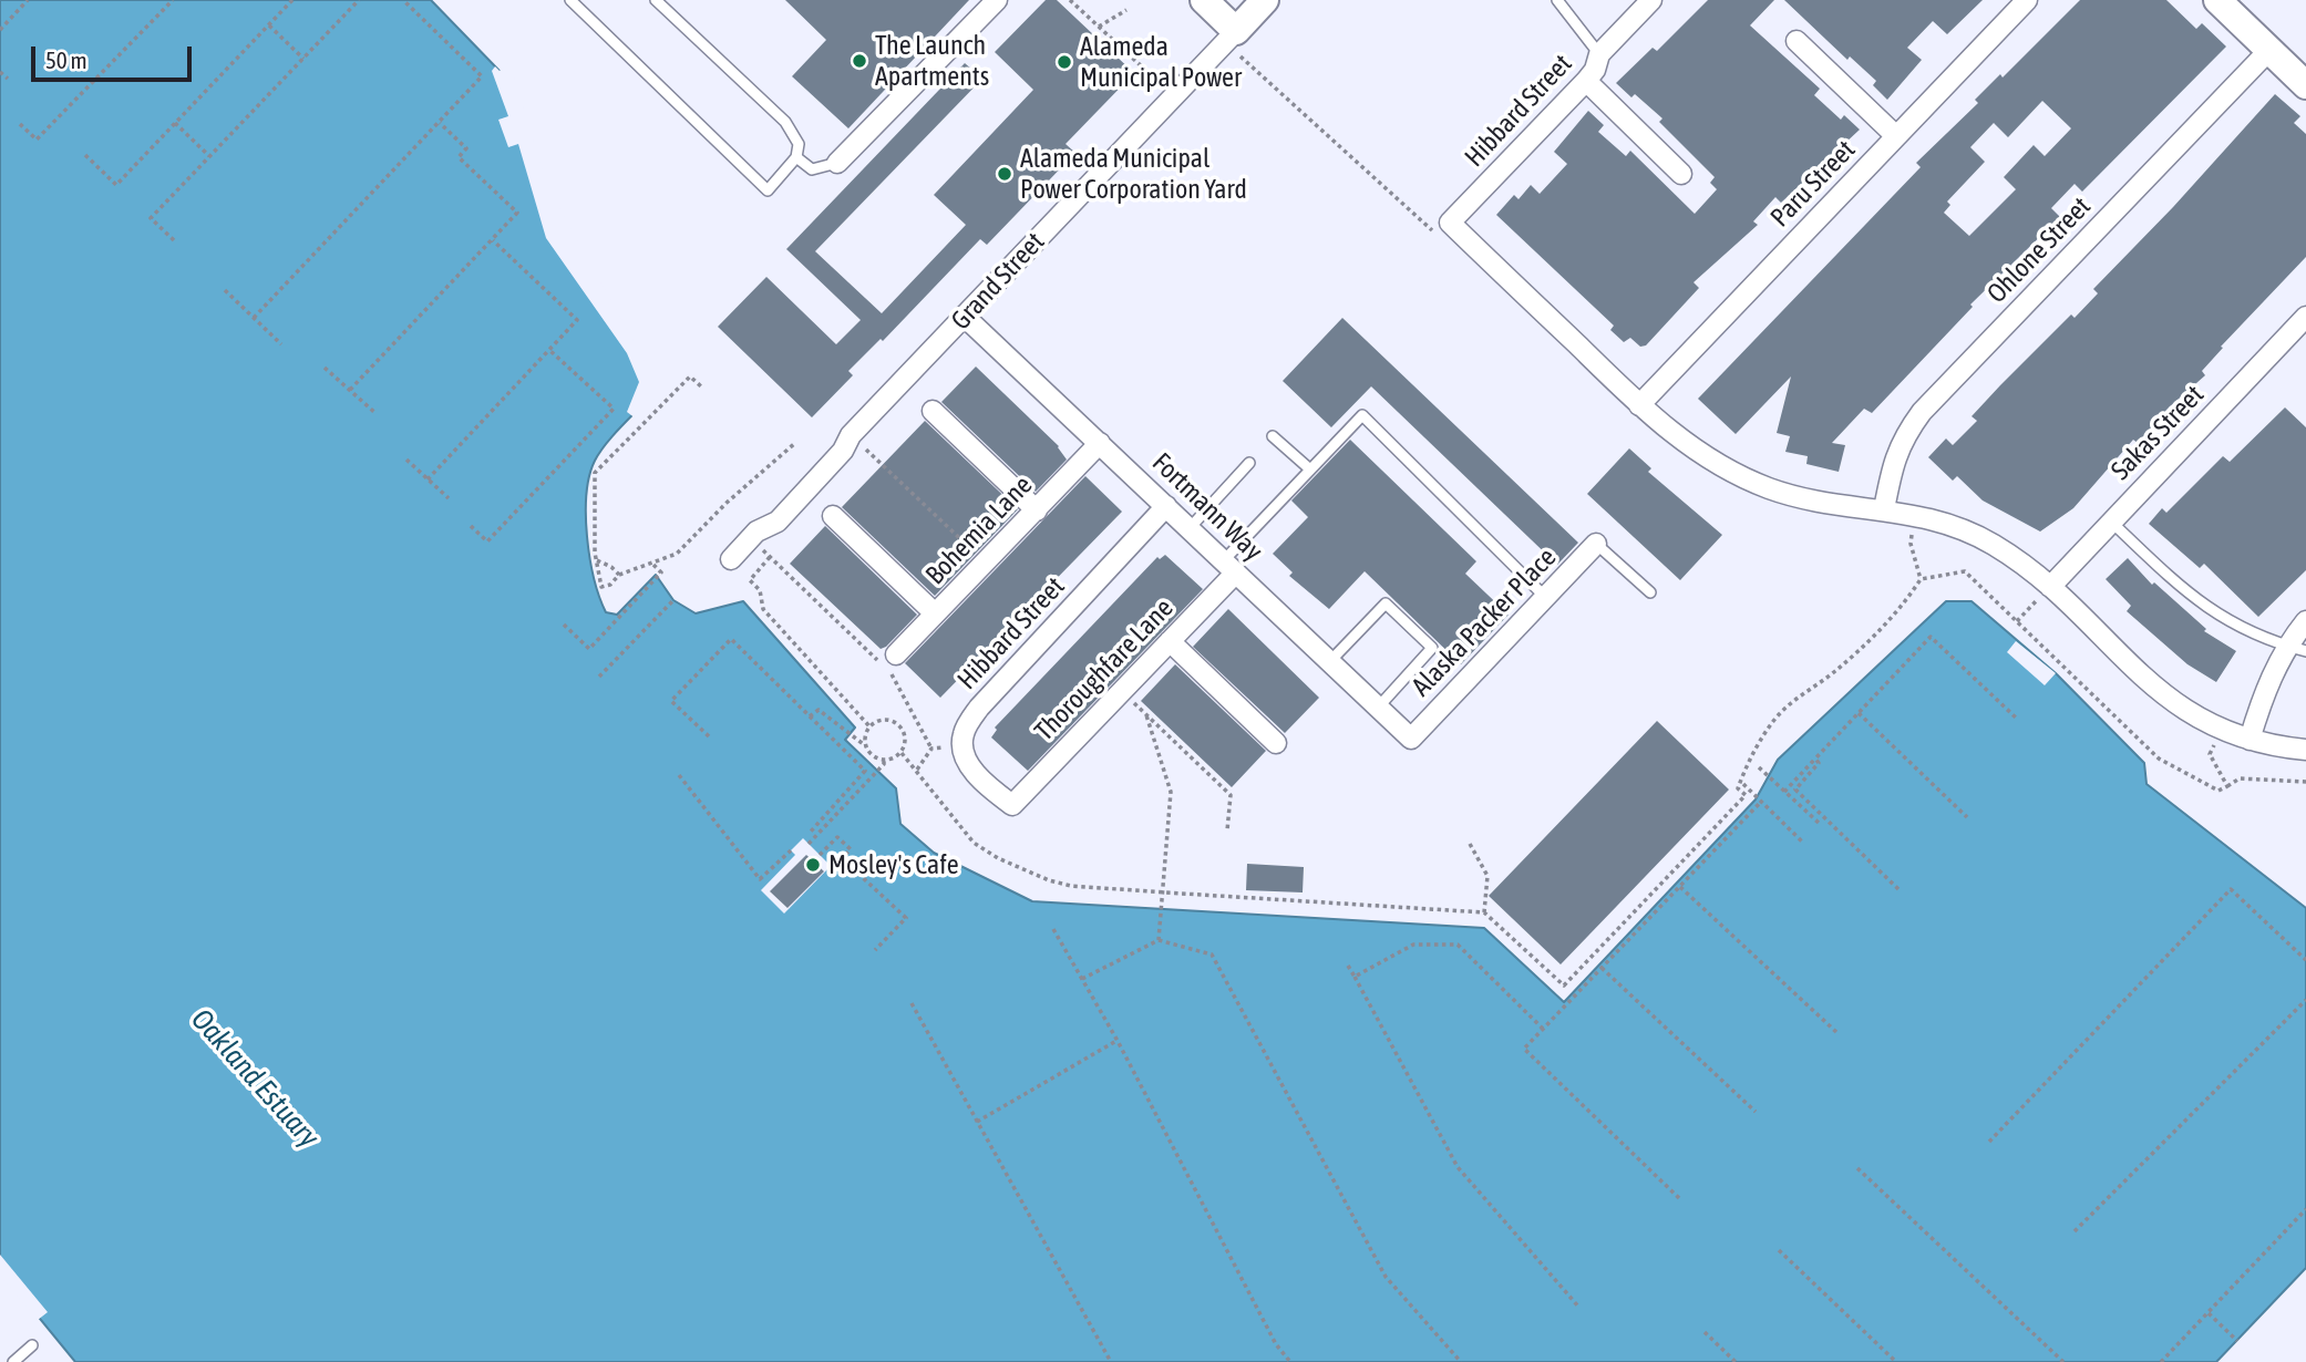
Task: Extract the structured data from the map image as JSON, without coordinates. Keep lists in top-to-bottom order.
{
  "streets": {
    "street": [
      "Hibbard Street",
      "Paru Street",
      "Ohlone Street",
      "Grand Street",
      "Sakas Street",
      "Fortmann Way",
      "Bohemia Lane",
      "Alaska Packer Place",
      "Thoroughfare Lane"
    ]
  },
  "crossings": [
    ["Hibbard Street", "Paru Street"],
    ["Hibbard Street", "Fortmann Way"],
    ["Hibbard Street", "Thoroughfare Lane"],
    ["Grand Street", "Fortmann Way"],
    ["Fortmann Way", "Bohemia Lane"],
    ["Fortmann Way", "Alaska Packer Place"],
    ["Fortmann Way", "Thoroughfare Lane"]
  ],
  "water": ["Oakland Estuary"],
  "places": [
    "The Launch Apartments",
    "Alameda Municipal Power",
    "Alameda Municipal Power Corporation Yard",
    "Mosley's Cafe"
  ],
  "scale_bar": "50 m"
}
